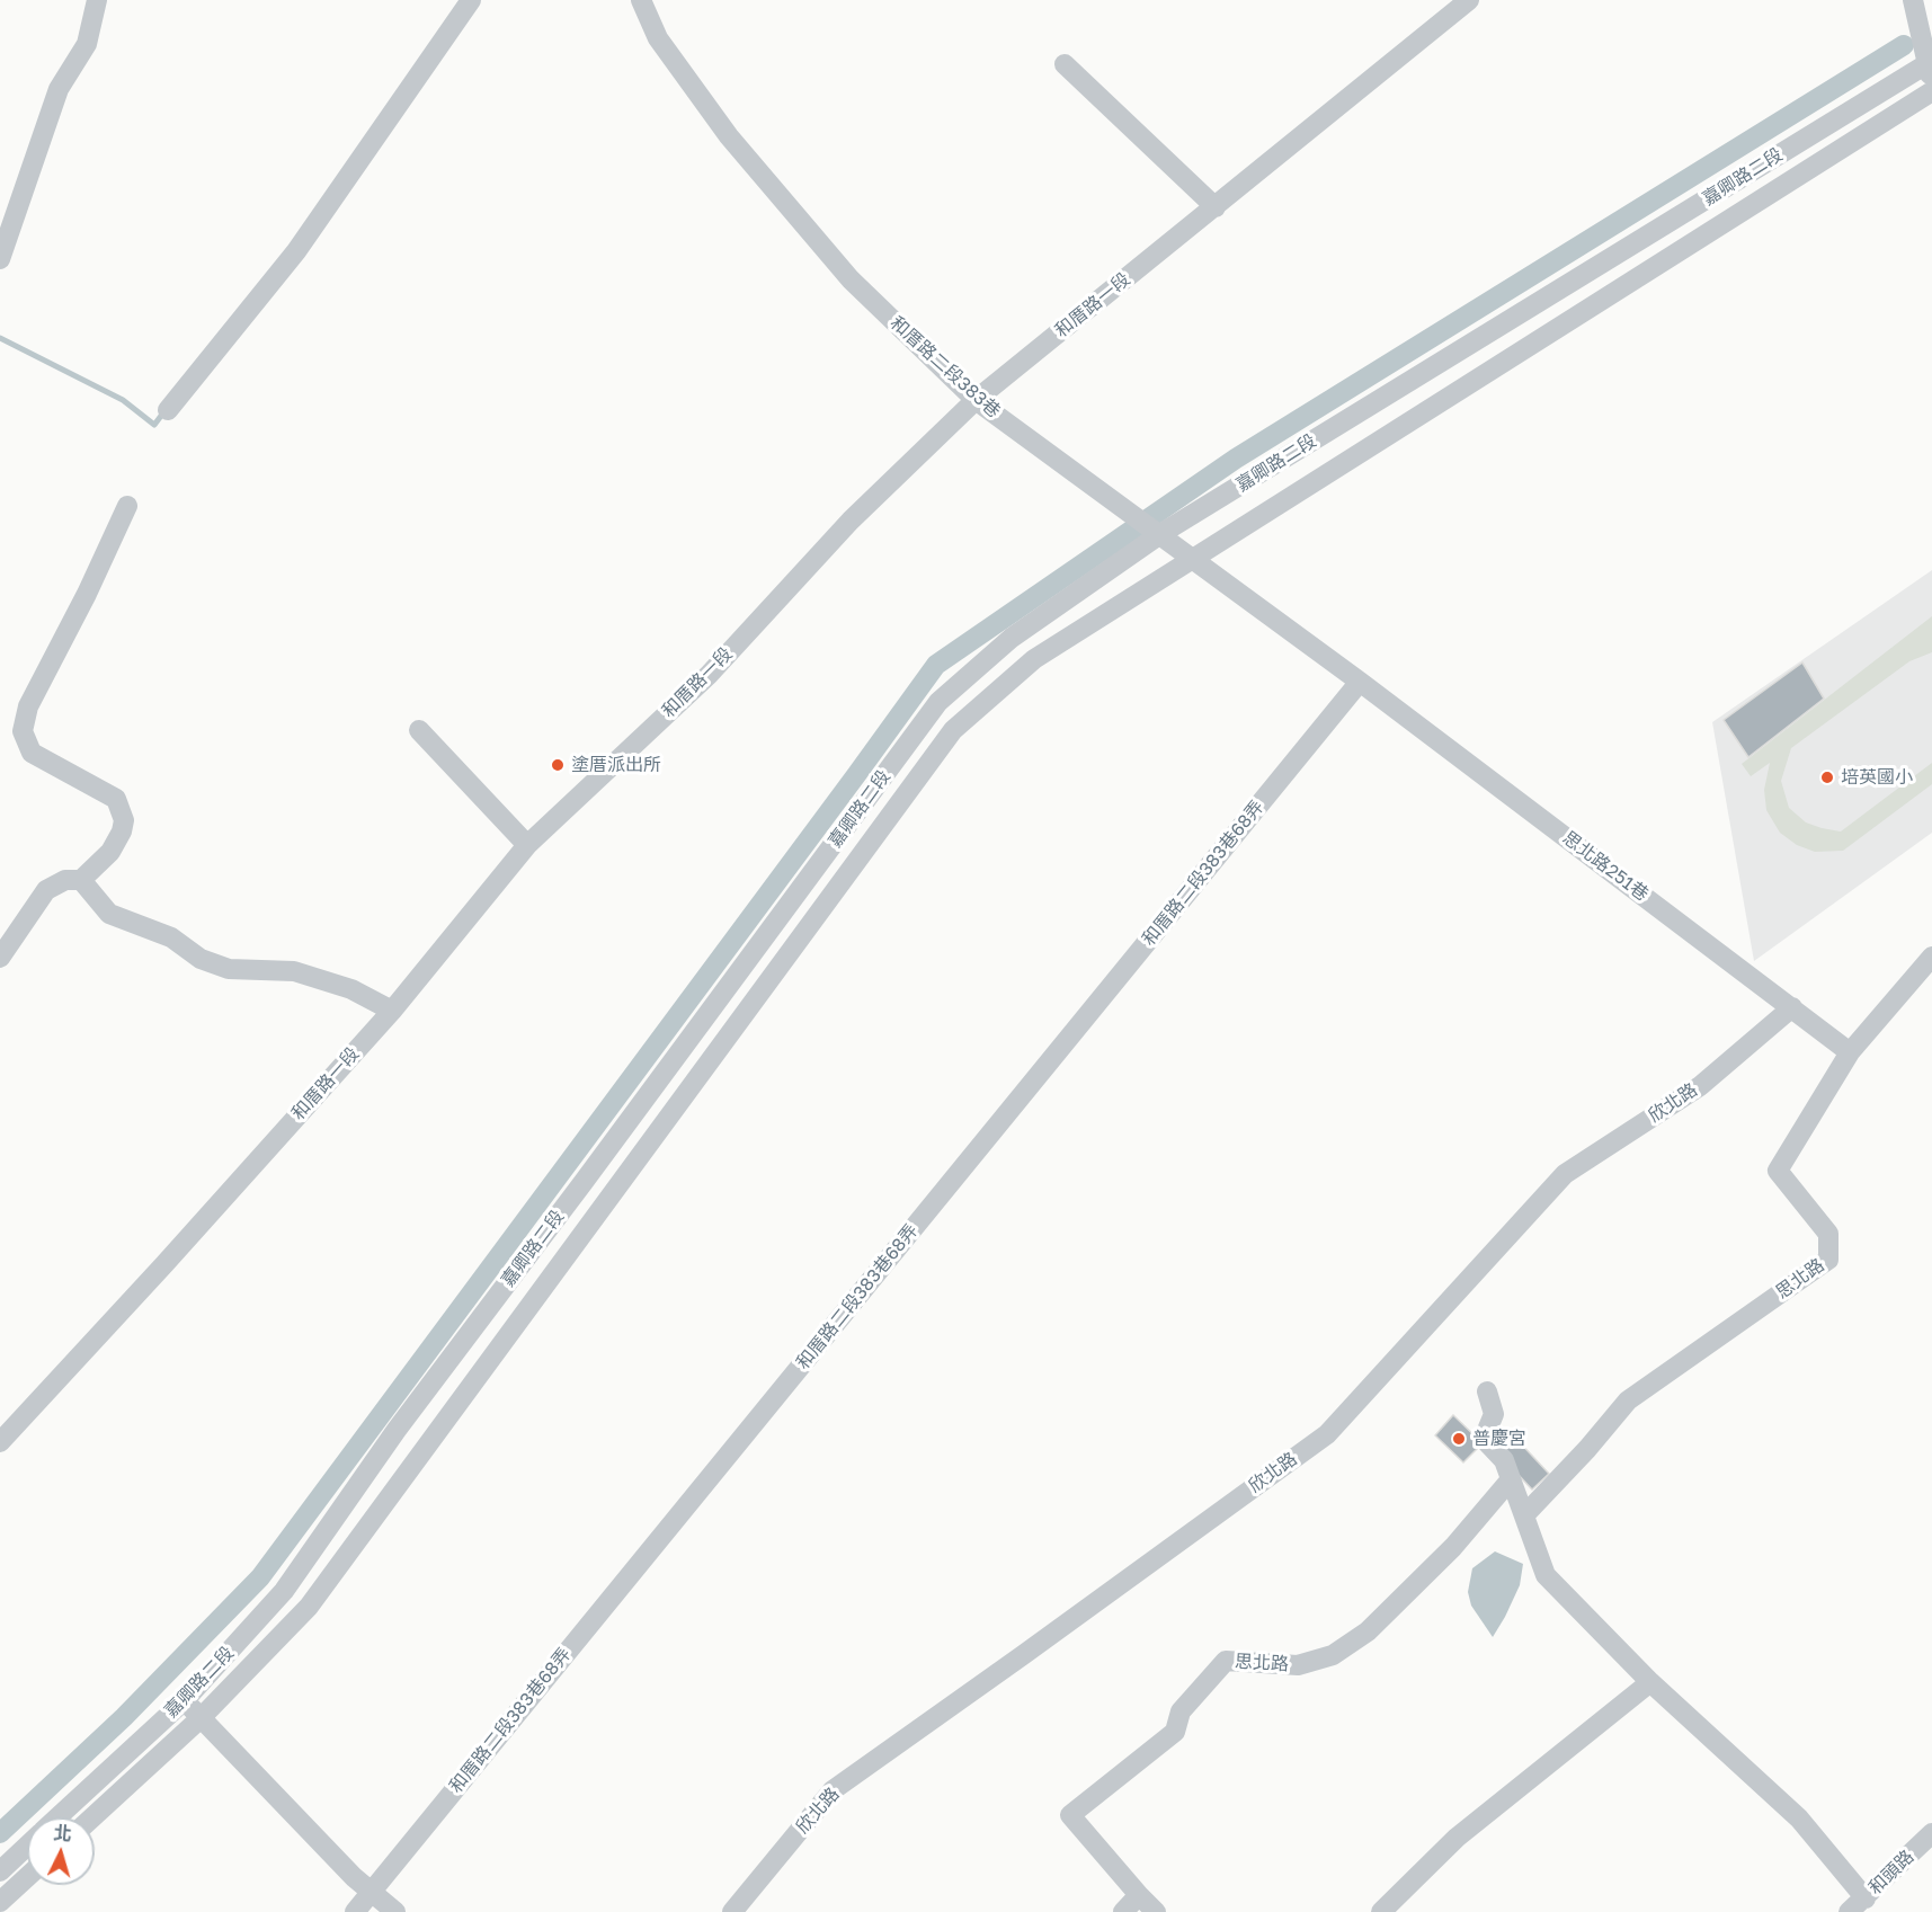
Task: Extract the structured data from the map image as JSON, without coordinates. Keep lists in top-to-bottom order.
{
  "streets": {
    "street": [
      "嘉卿路二段",
      "和厝路一段",
      "和厝路二段383巷",
      "思北路251巷",
      "和厝路二段383巷68弄",
      "欣北路",
      "思北路",
      "和頭路"
    ]
  },
  "crossings": [
    ["嘉卿路二段", "和厝路二段383巷"],
    ["和厝路一段", "和厝路二段383巷"],
    ["和厝路二段383巷", "思北路251巷"],
    ["和厝路二段383巷", "和厝路二段383巷68弄"],
    ["思北路251巷", "和厝路二段383巷68弄"],
    ["思北路251巷", "欣北路"],
    ["思北路251巷", "思北路"]
  ],
  "places": ["塗厝派出所", "培英國小", "普慶宮"],
  "north": "top"
}
